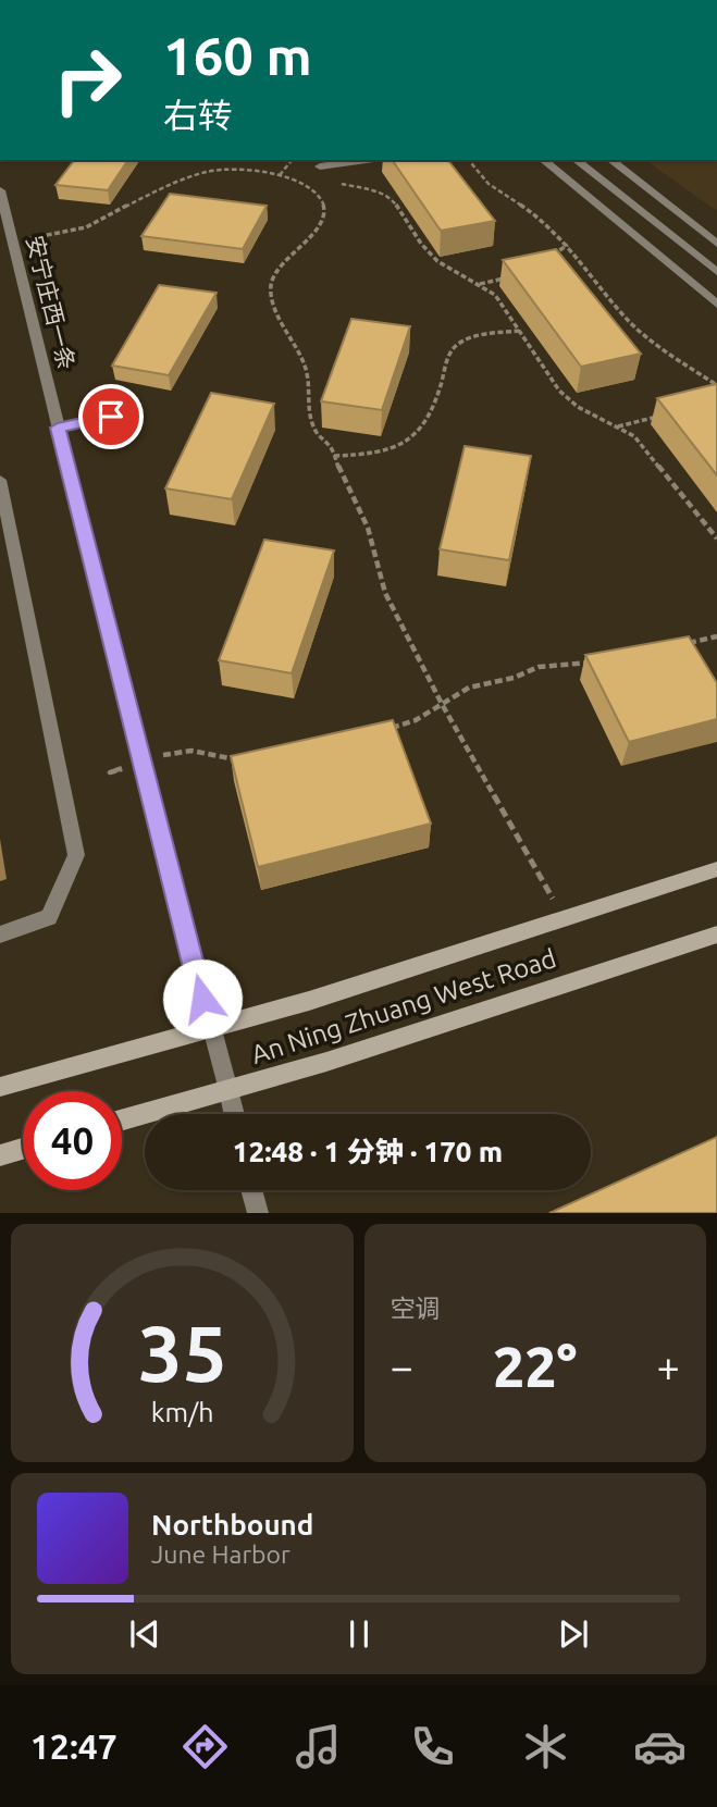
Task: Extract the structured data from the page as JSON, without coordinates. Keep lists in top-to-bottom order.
{
  "streets": {
    "main road": ["An Ning Zhuang West Road"],
    "street": ["安宁庄西一条"]
  },
  "crossings": [
    ["安宁庄西一条", "An Ning Zhuang West Road"]
  ],
  "page": {
    "turn": ["160 m", "右转"],
    "limit": "40",
    "trip": "12:48 · 1 分钟 · 170 m",
    "tile": "空调",
    "heat": ["−", "22°", "+"],
    "song": ["Northbound", "June Harbor"],
    "tabs": "12:47",
    "gauge": ["35", "km/h"]
  }
}
